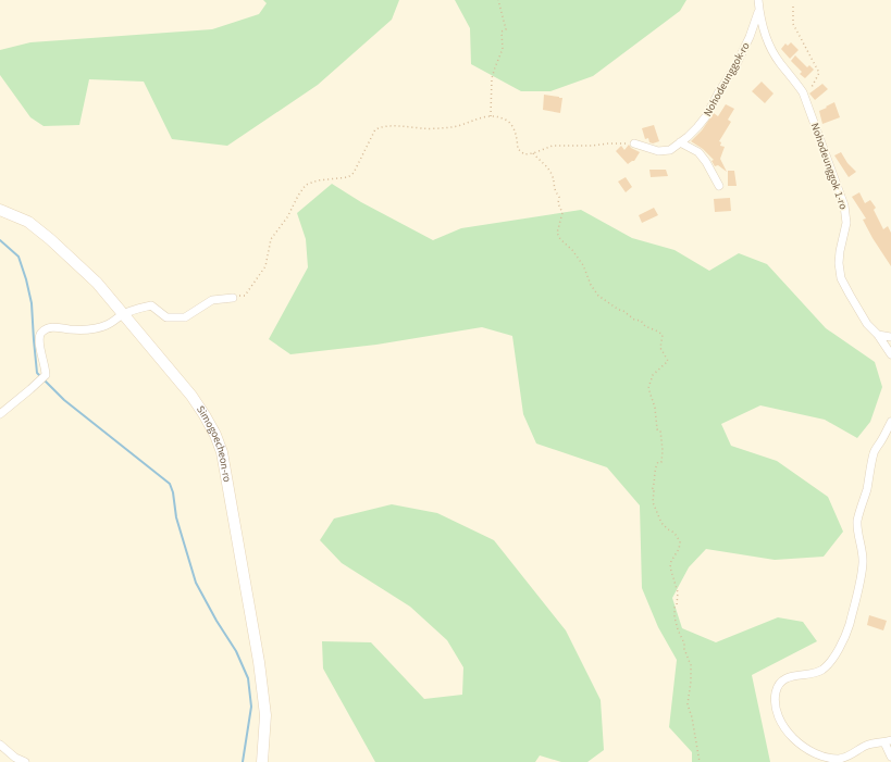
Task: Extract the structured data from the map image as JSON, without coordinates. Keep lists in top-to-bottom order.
{
  "streets": {
    "street": ["Nohodeunggok-ro", "Nohodeunggok 1-ro", "Simogoecheon-ro"]
  },
  "crossings": [
    ["Nohodeunggok-ro", "Nohodeunggok 1-ro"]
  ]
}
